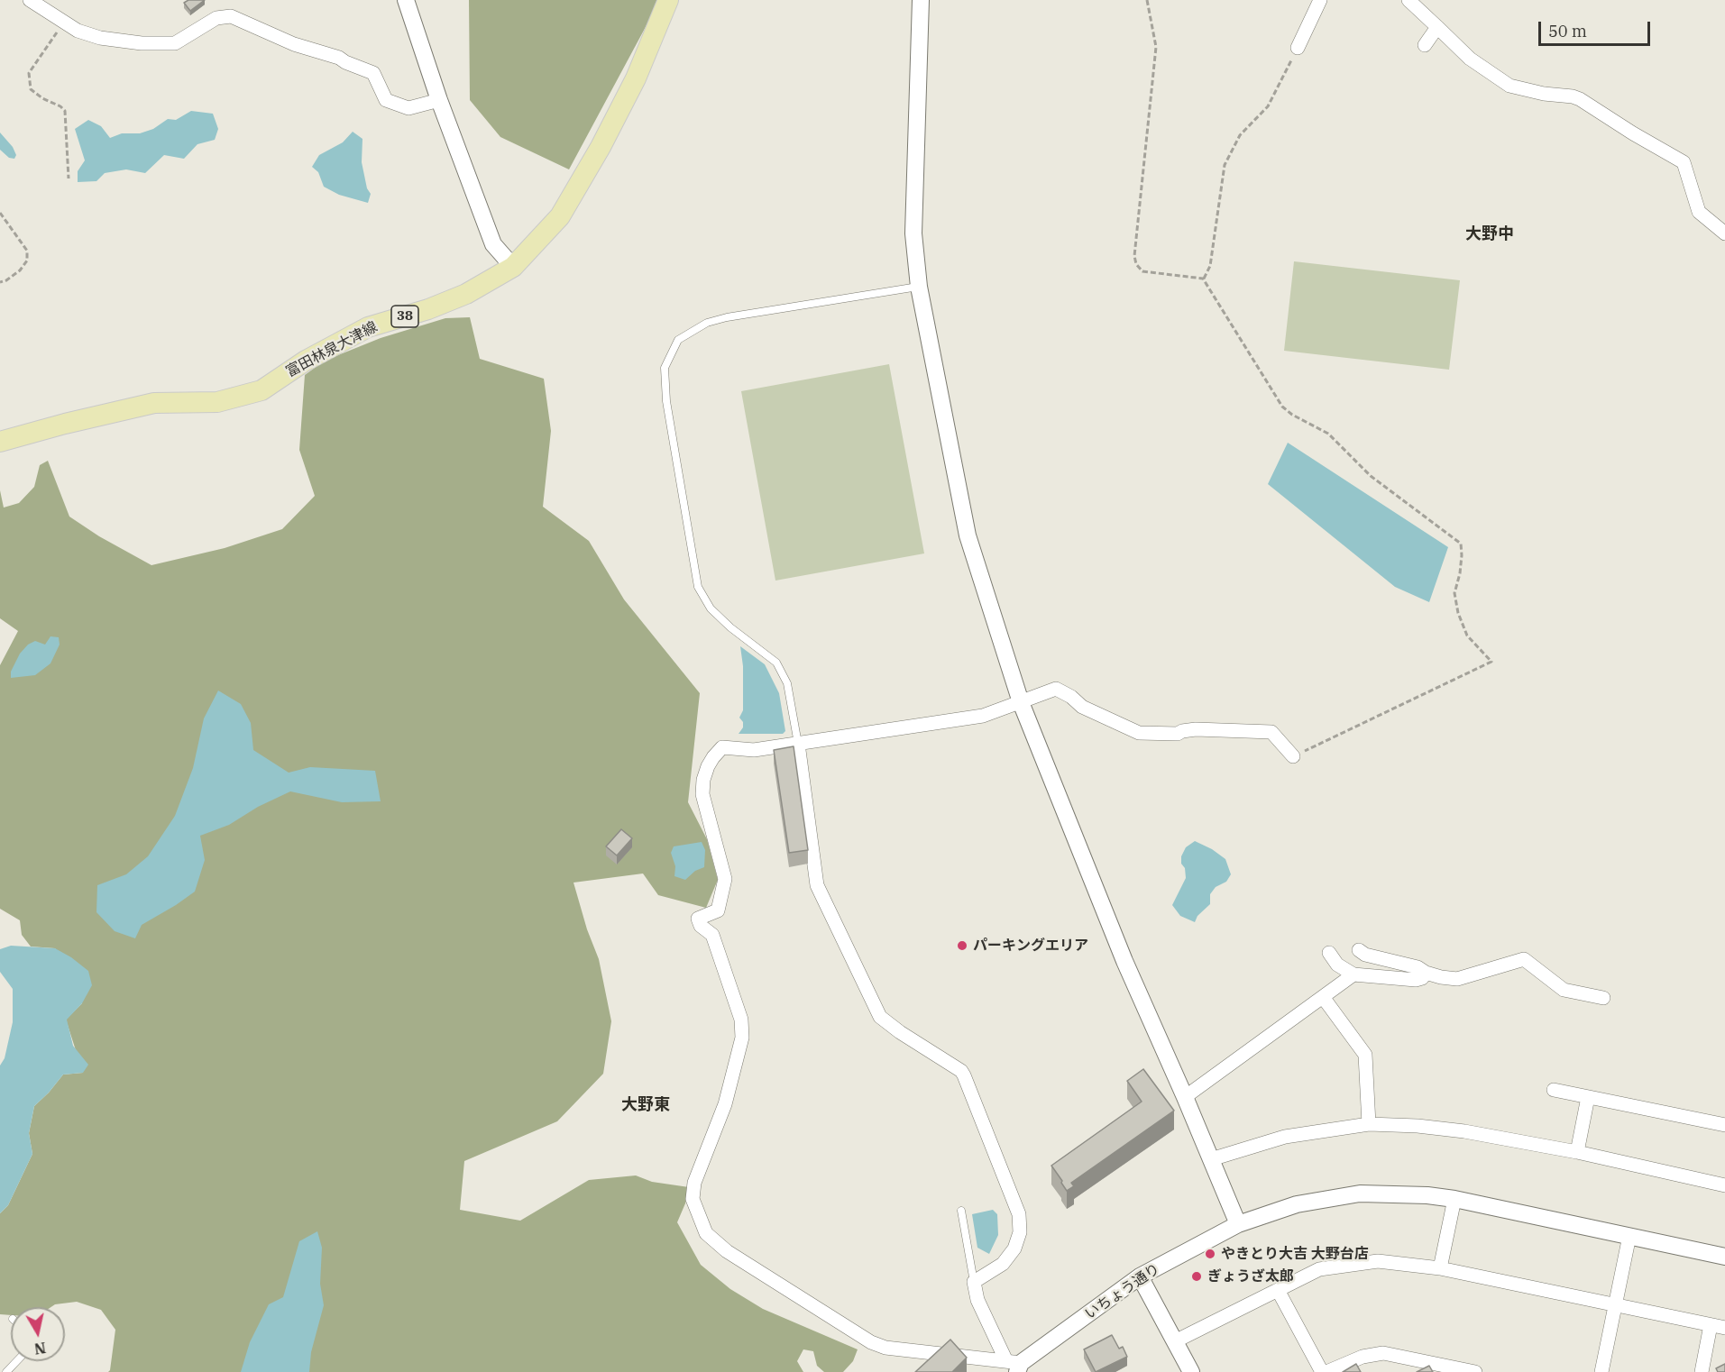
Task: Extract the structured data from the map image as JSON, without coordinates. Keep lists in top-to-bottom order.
{
  "streets": {
    "main road": ["38", "富田林泉大津線"],
    "street": ["いちょう通り"]
  },
  "districts": ["大野中", "大野東"],
  "places": ["パーキングエリア", "やきとり大吉 大野台店", "ぎょうざ太郎"],
  "scale_bar": "50 m",
  "north": "bottom"
}
